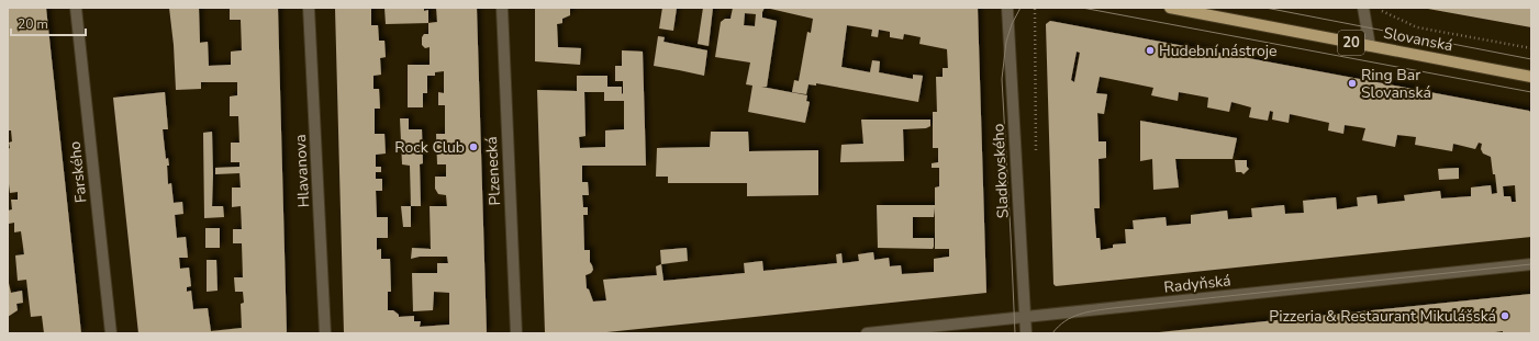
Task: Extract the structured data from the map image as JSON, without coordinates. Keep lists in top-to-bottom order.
{
  "streets": {
    "main road": ["Slovanská", "20"],
    "street": [
      "Hlavanova",
      "Plzenecká",
      "Sladkovského",
      "Farského",
      "Radyňská"
    ]
  },
  "crossings": [
    ["Sladkovského", "Radyňská"]
  ],
  "places": [
    "Hudební nástroje",
    "Ring Bar Slovanská",
    "Rock Club",
    "Pizzeria & Restaurant Mikulášská"
  ],
  "scale_bar": "20 m"
}
